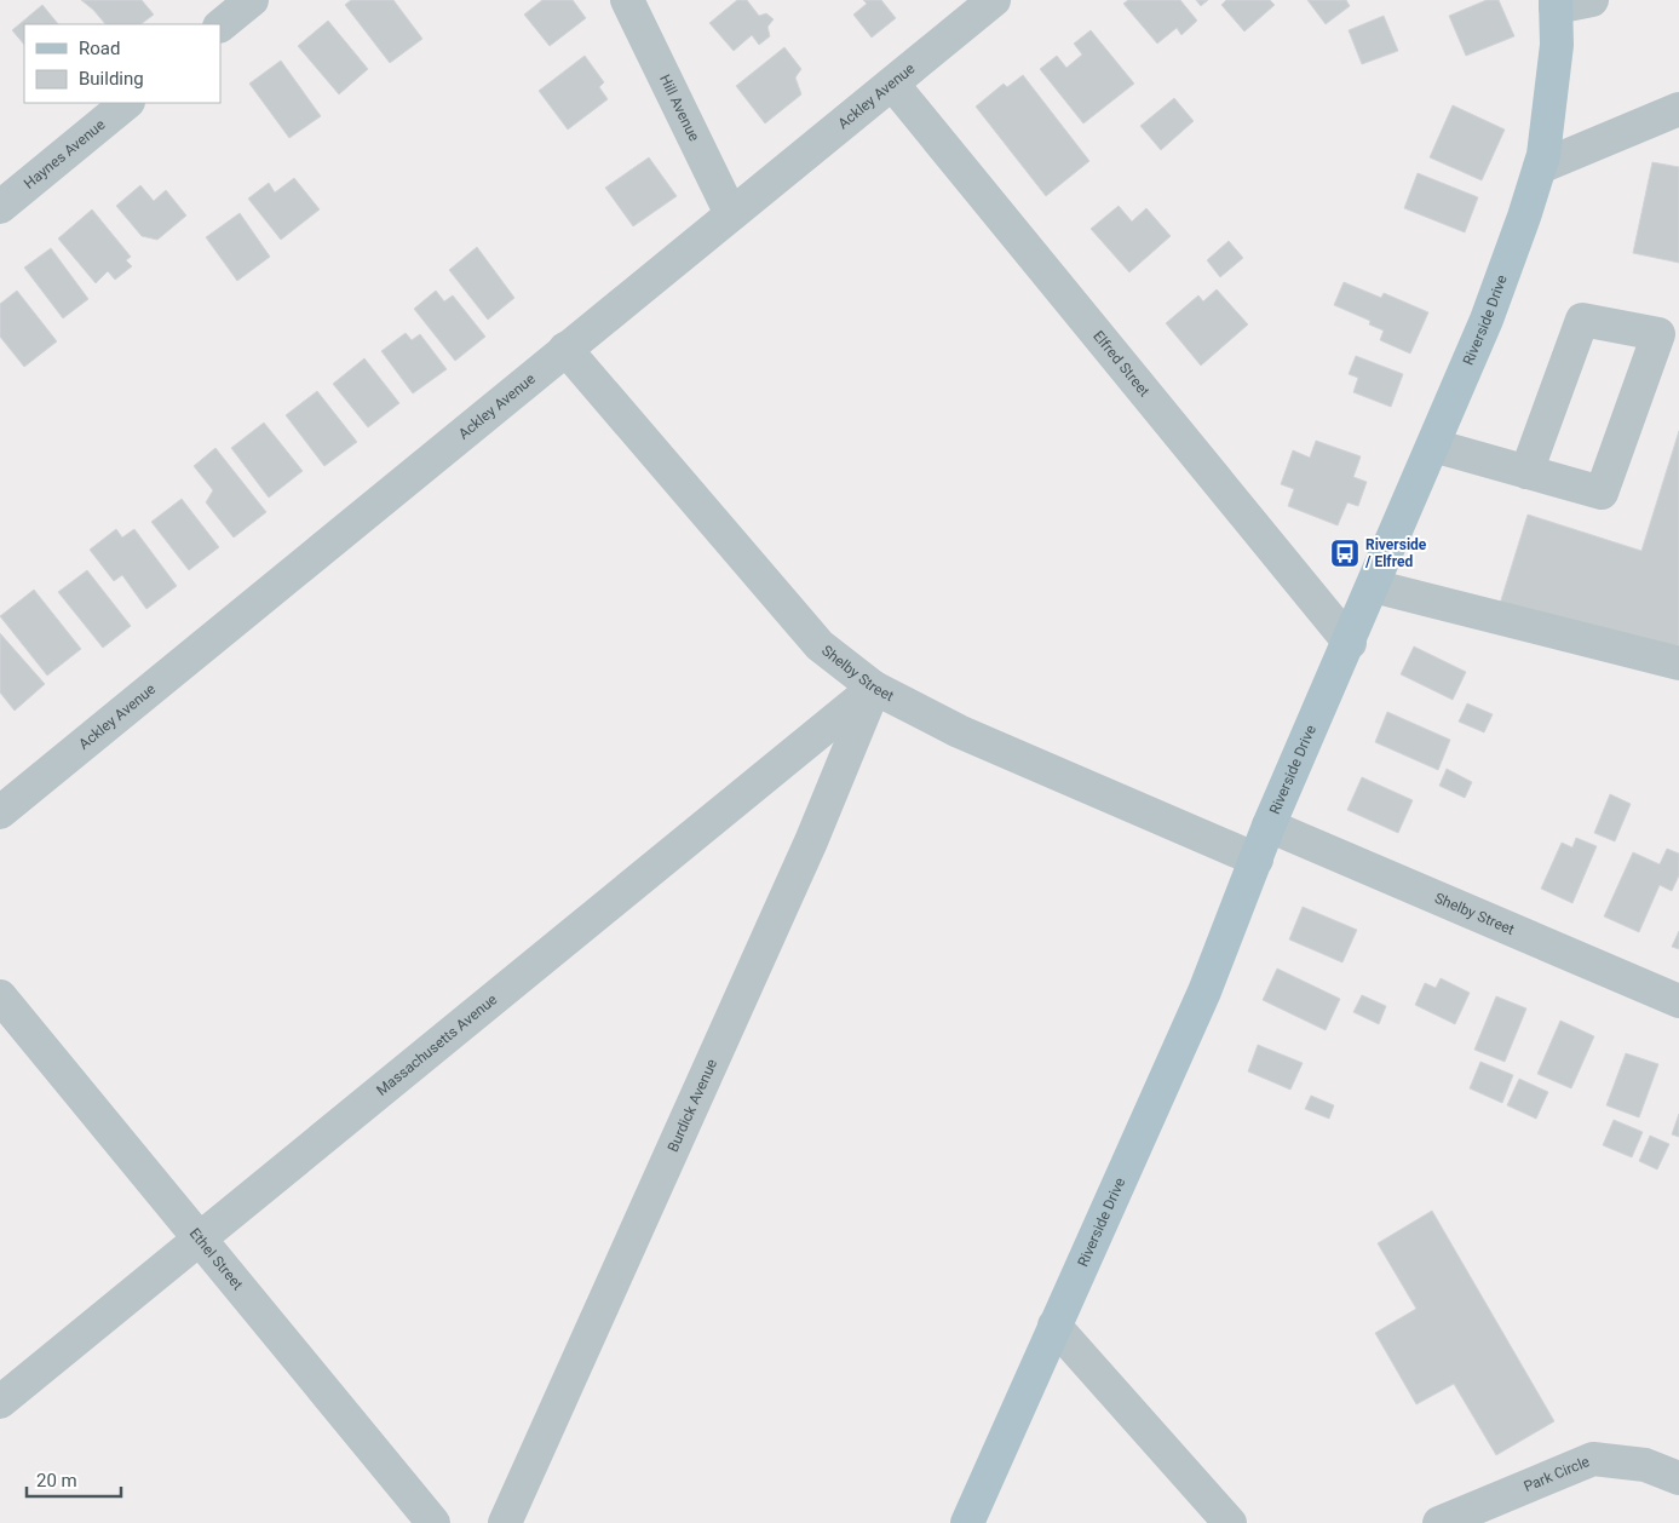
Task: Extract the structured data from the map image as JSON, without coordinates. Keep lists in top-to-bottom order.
{
  "streets": {
    "main road": ["Riverside Drive"],
    "street": [
      "Ackley Avenue",
      "Hill Avenue",
      "Haynes Avenue",
      "Elfred Street",
      "Shelby Street",
      "Massachusetts Avenue",
      "Burdick Avenue",
      "Ethel Street",
      "Park Circle"
    ]
  },
  "crossings": [
    ["Ackley Avenue", "Hill Avenue"],
    ["Ackley Avenue", "Elfred Street"],
    ["Ackley Avenue", "Shelby Street"],
    ["Riverside Drive", "Elfred Street"],
    ["Riverside Drive", "Shelby Street"],
    ["Shelby Street", "Massachusetts Avenue"],
    ["Shelby Street", "Burdick Avenue"],
    ["Massachusetts Avenue", "Burdick Avenue"],
    ["Massachusetts Avenue", "Ethel Street"]
  ],
  "places": {
    "bus stop": ["Riverside / Elfred"]
  },
  "legend": ["Road", "Building"],
  "scale_bar": "20 m"
}
